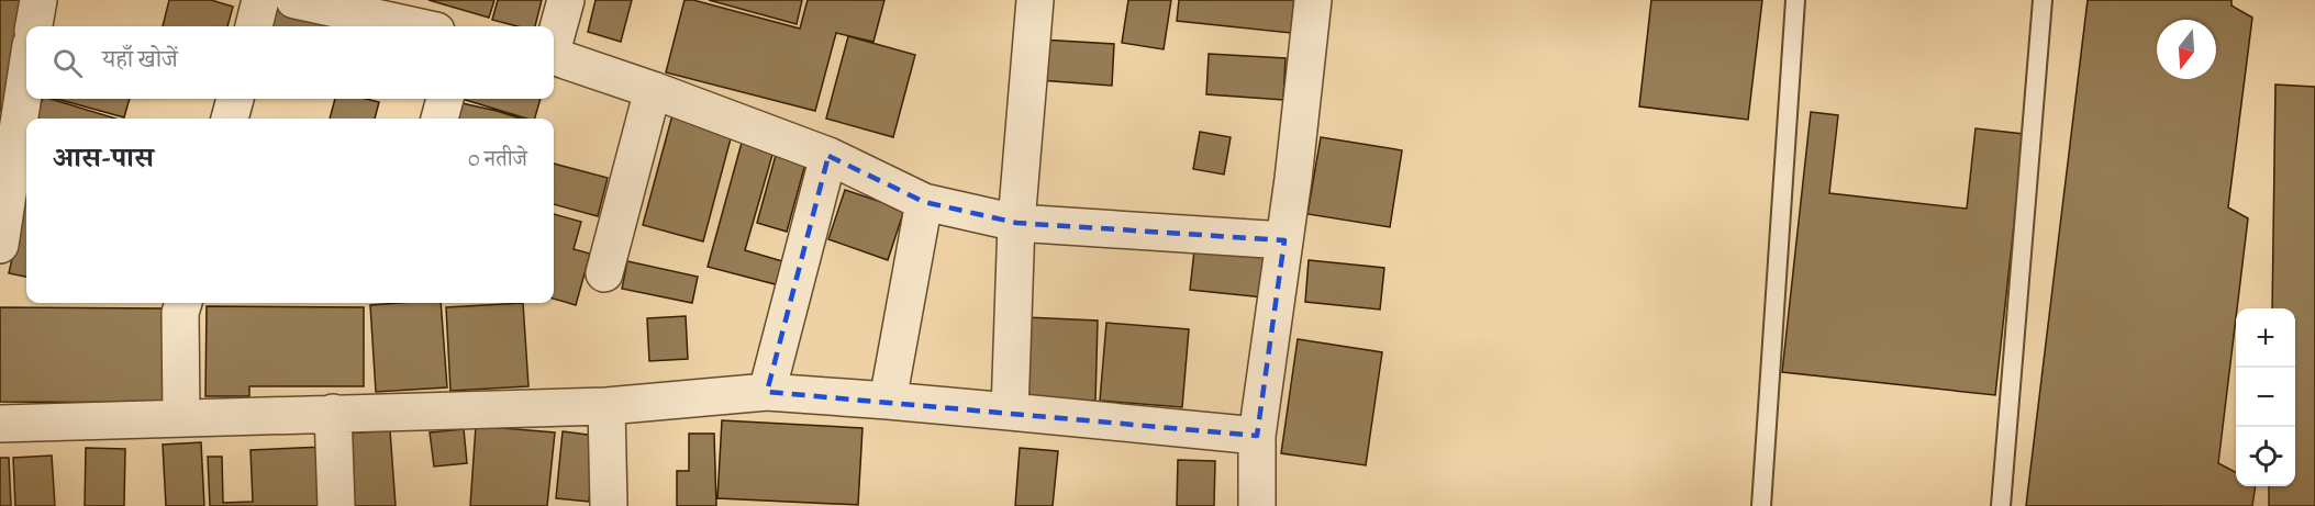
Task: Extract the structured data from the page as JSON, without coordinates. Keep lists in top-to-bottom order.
{
  "north": "bottom",
  "page": {
    "search": "यहाँ खोजें",
    "heading": ["आस-पास", "0 नतीजे"],
    "map_buttons": ["+", "−"]
  }
}
